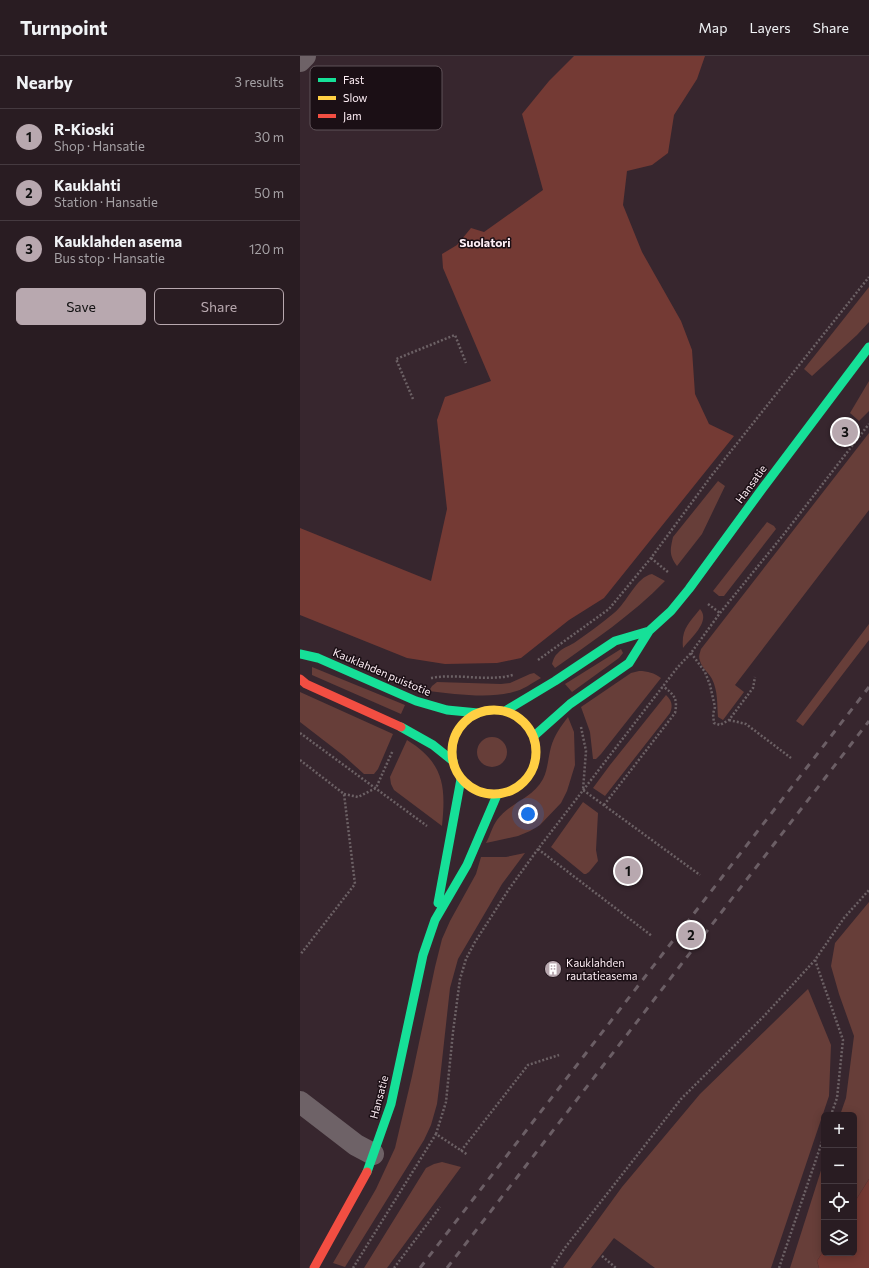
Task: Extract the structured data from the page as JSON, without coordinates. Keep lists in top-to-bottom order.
{
  "streets": {
    "main road": ["Hansatie", "Kauklahden puistotie"]
  },
  "crossings": [
    ["Hansatie", "Kauklahden puistotie"]
  ],
  "districts": ["Suolatori"],
  "places": {
    "building": ["Kauklahden rautatieasema"]
  },
  "legend": ["Fast", "Slow", "Jam"],
  "page": {
    "header": "Turnpoint",
    "nav": ["Map", "Layers", "Share"],
    "heading": ["Nearby", "3 results"],
    "list": [
      {
        "mark": "1",
        "name": "R-Kioski",
        "note": "Shop · Hansatie",
        "value": "30 m"
      },
      {
        "mark": "2",
        "name": "Kauklahti",
        "note": "Station · Hansatie",
        "value": "50 m"
      },
      {
        "mark": "3",
        "name": "Kauklahden asema",
        "note": "Bus stop · Hansatie",
        "value": "120 m"
      }
    ],
    "buttons": ["Save", "Share"],
    "pins": ["3", "1", "2"],
    "map_buttons": ["+", "−"]
  }
}
